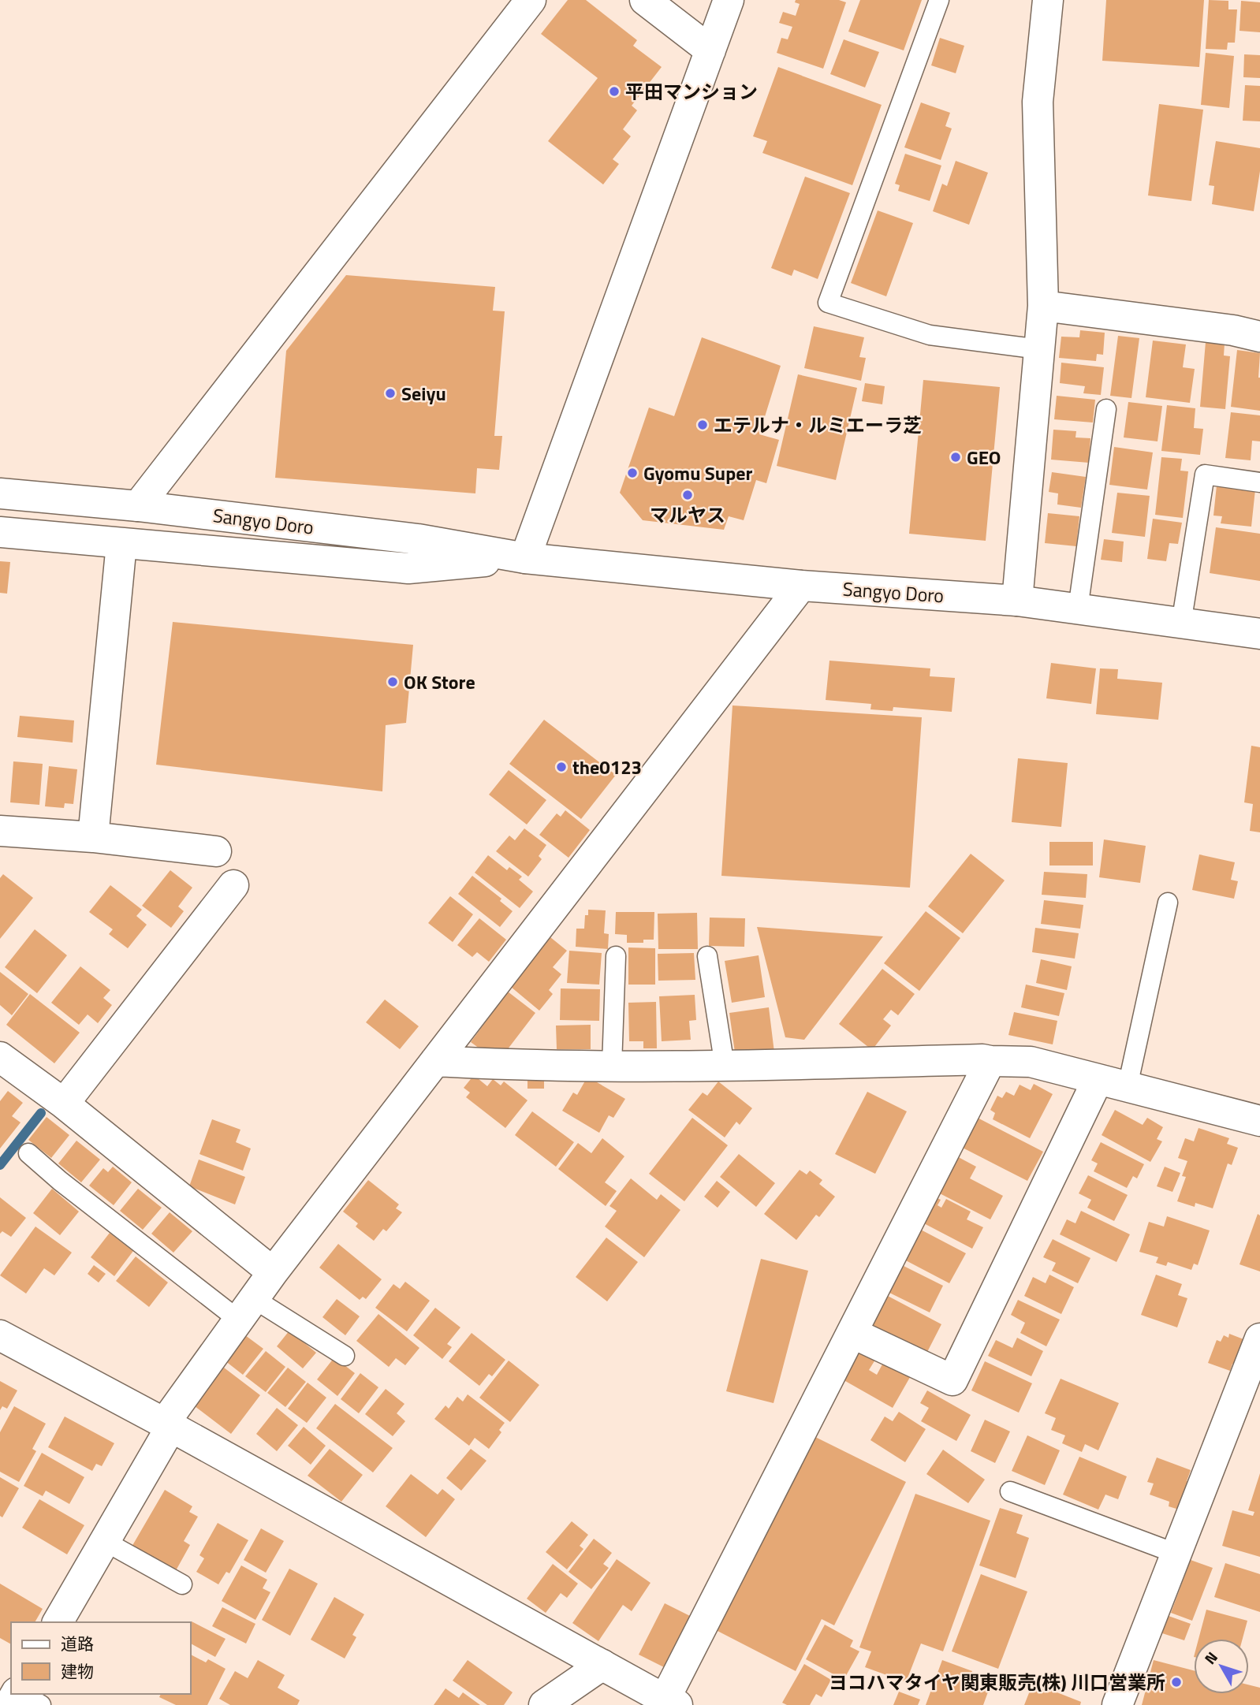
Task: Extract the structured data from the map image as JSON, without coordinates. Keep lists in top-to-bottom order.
{
  "streets": {
    "street": ["Sangyo Doro"]
  },
  "places": [
    "平田マンション",
    "Seiyu",
    "エテルナ・ルミエーラ芝",
    "GEO",
    "Gyomu Super",
    "マルヤス",
    "OK Store",
    "the0123",
    "ヨコハマタイヤ関東販売(株) 川口営業所"
  ],
  "legend": ["道路", "建物"],
  "north": "top left"
}
